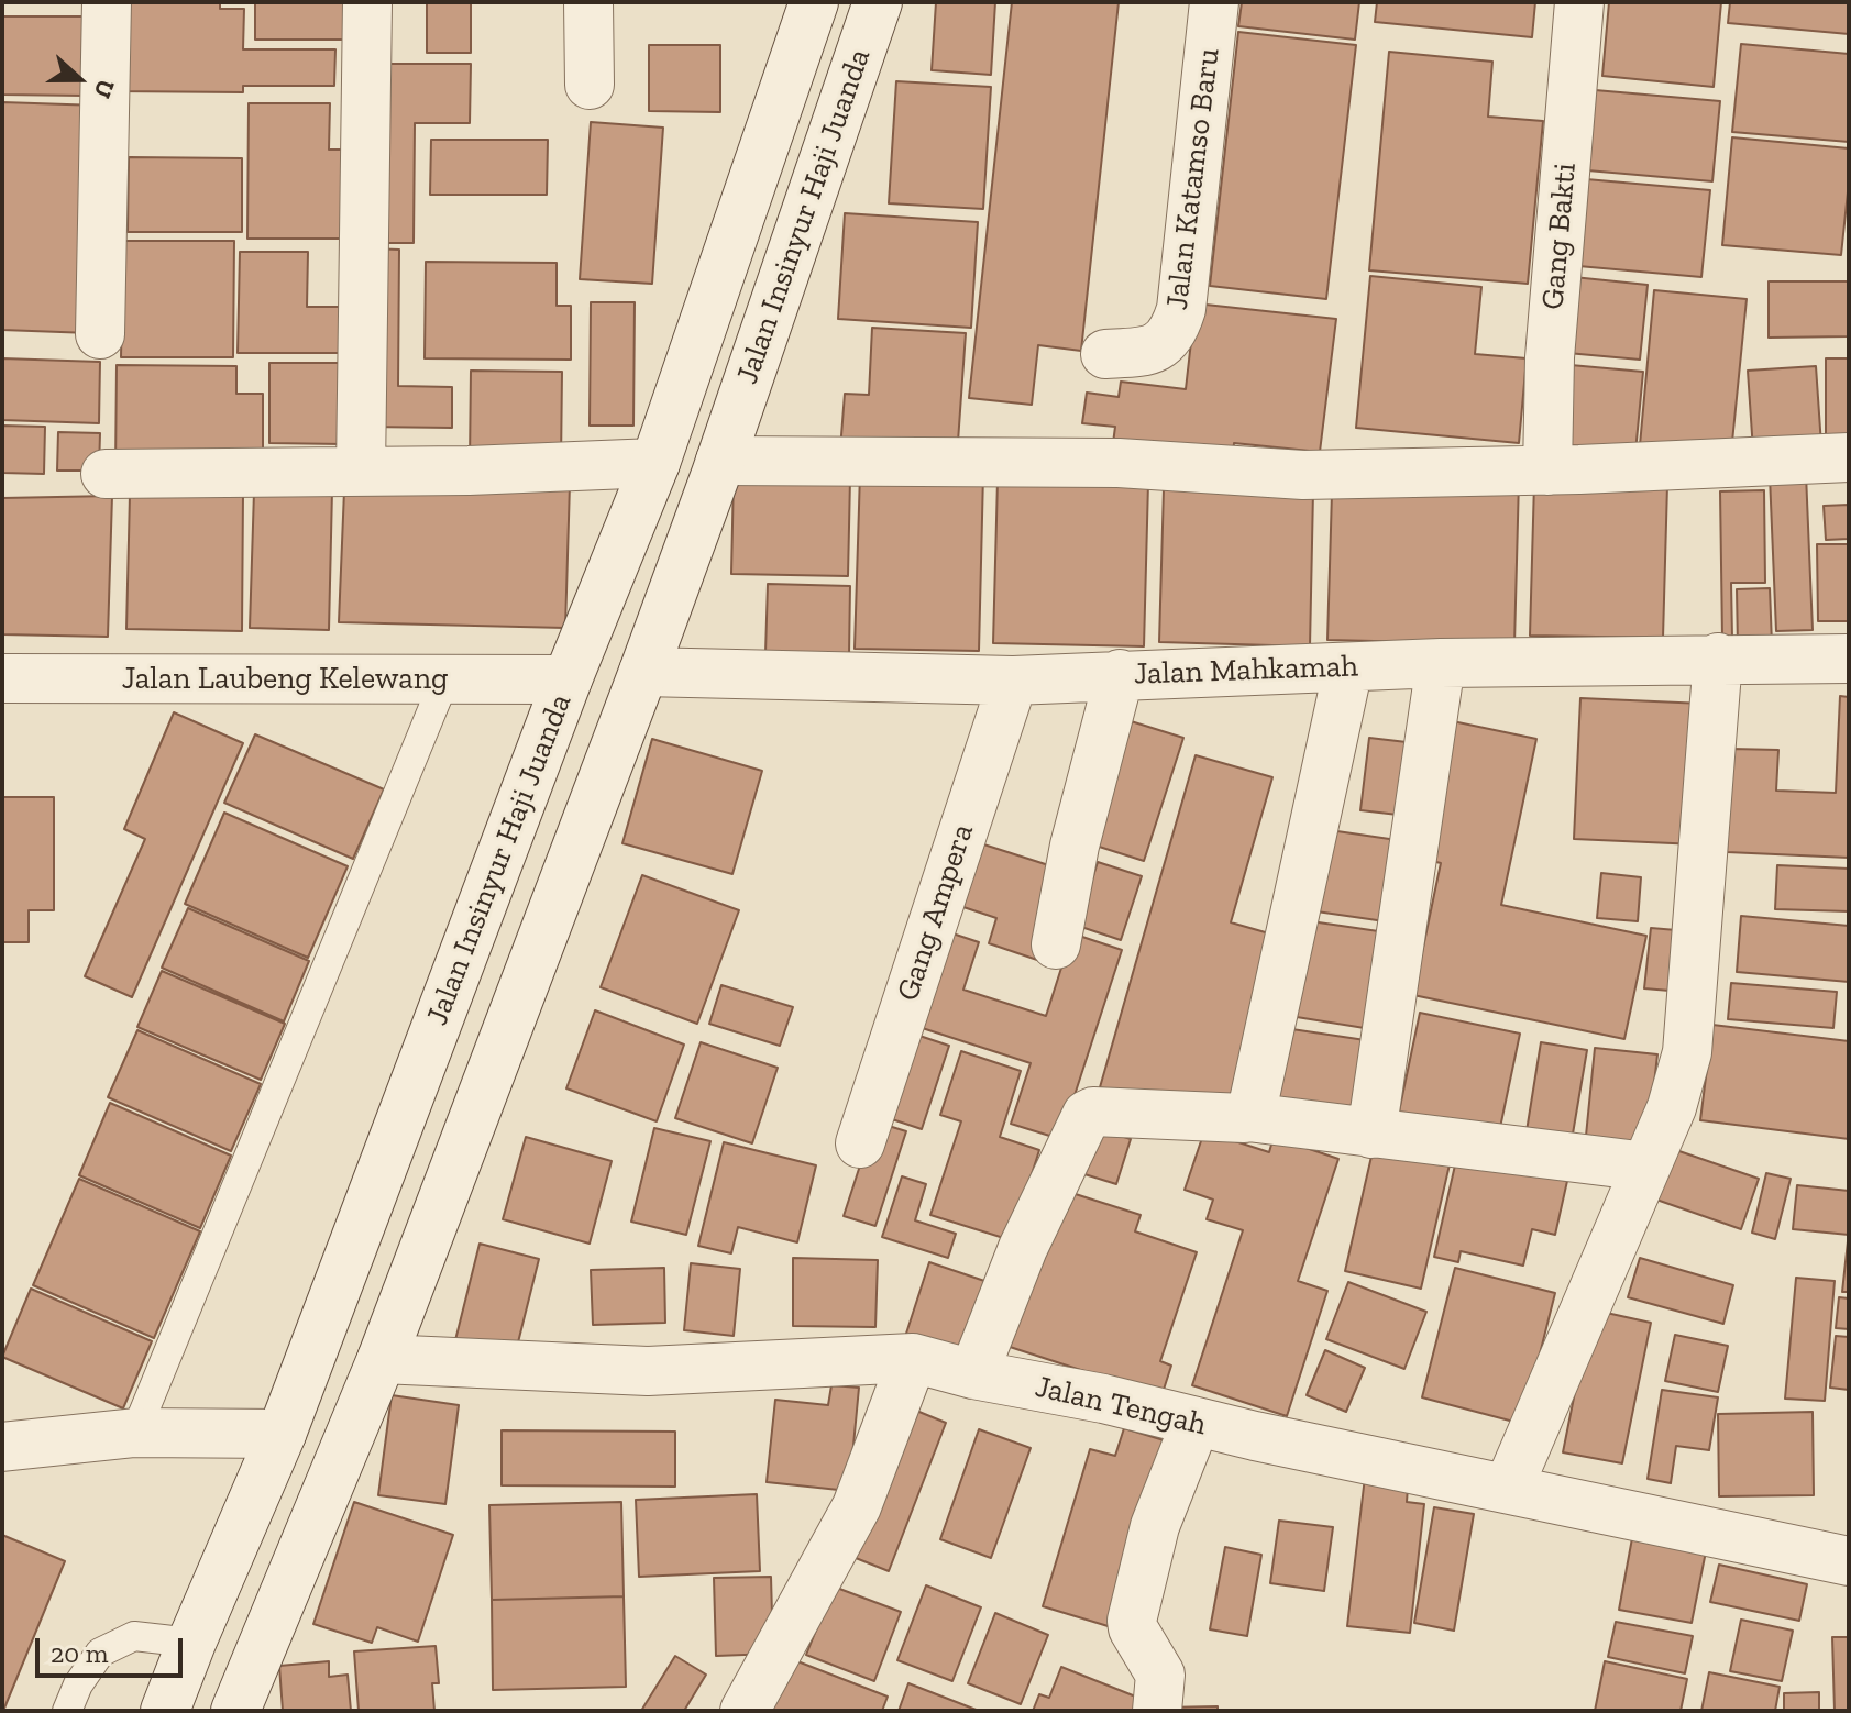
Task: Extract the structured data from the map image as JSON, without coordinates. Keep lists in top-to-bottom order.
{
  "streets": {
    "street": [
      "Jalan Katamso Baru",
      "Jalan Insinyur Haji Juanda",
      "Gang Bakti",
      "Jalan Mahkamah",
      "Jalan Laubeng Kelewang",
      "Gang Ampera",
      "Jalan Tengah"
    ]
  },
  "crossings": [
    ["Jalan Insinyur Haji Juanda", "Jalan Mahkamah"],
    ["Jalan Insinyur Haji Juanda", "Jalan Laubeng Kelewang"],
    ["Jalan Insinyur Haji Juanda", "Jalan Tengah"],
    ["Jalan Mahkamah", "Gang Ampera"]
  ],
  "scale_bar": "20 m",
  "north": "right"
}
